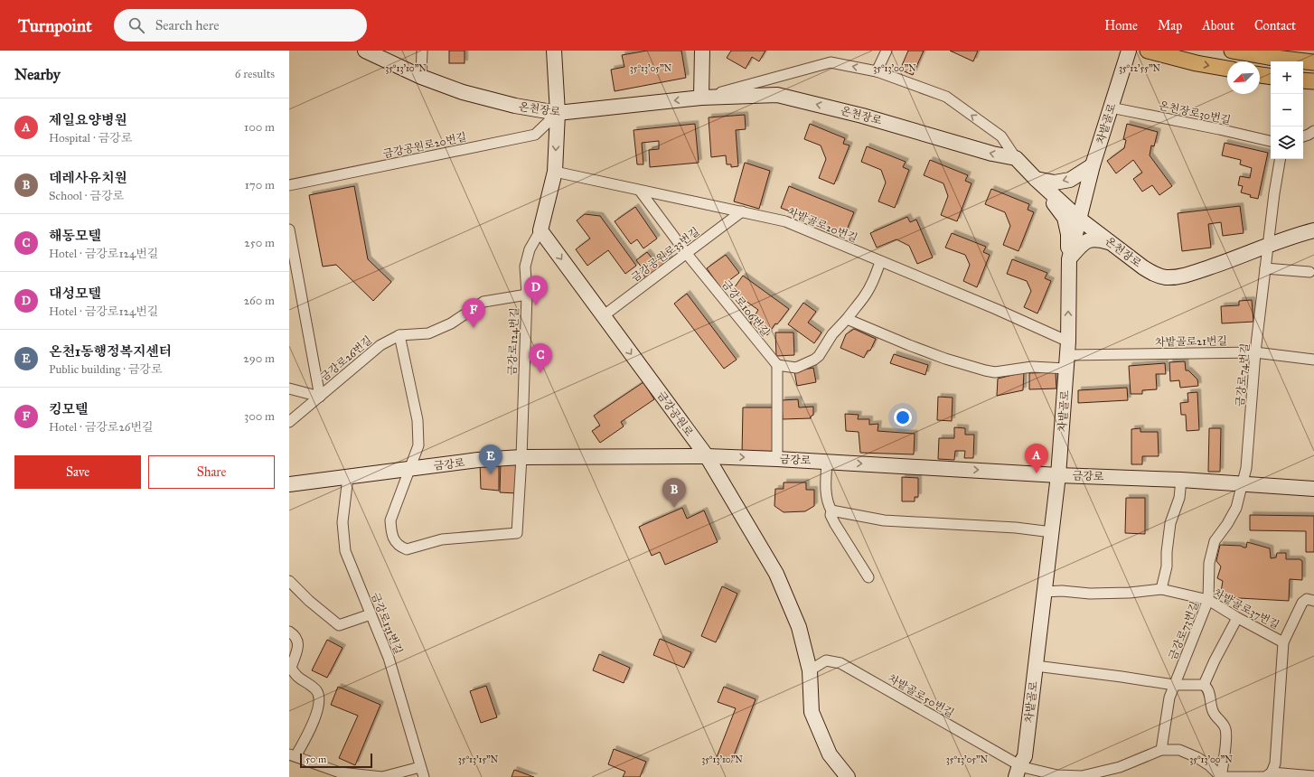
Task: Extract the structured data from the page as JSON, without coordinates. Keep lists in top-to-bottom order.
{
  "streets": {
    "street": [
      "온천장로",
      "온천장로30번길",
      "차밭골로",
      "금강공원로20번길",
      "차밭골로20번길",
      "금강공원로33번길",
      "금강로106번길",
      "금강로124번길",
      "차밭골로21번길",
      "금강로26번길",
      "금강로74번길",
      "금강공원로",
      "금강로",
      "차밭골로37번길",
      "금강로131번길",
      "금강로73번길",
      "차밭골로50번길"
    ]
  },
  "crossings": [
    ["온천장로", "차밭골로"],
    ["온천장로", "금강공원로20번길"],
    ["온천장로", "금강로74번길"],
    ["온천장로30번길", "차밭골로"],
    ["차밭골로", "차밭골로20번길"],
    ["차밭골로", "차밭골로21번길"],
    ["차밭골로", "금강로"],
    ["차밭골로", "차밭골로37번길"],
    ["차밭골로", "차밭골로50번길"],
    ["차밭골로20번길", "금강공원로33번길"],
    ["차밭골로20번길", "금강로106번길"],
    ["차밭골로20번길", "차밭골로21번길"],
    ["금강공원로33번길", "금강로106번길"],
    ["금강공원로33번길", "금강공원로"],
    ["금강로124번길", "금강로26번길"],
    ["금강로124번길", "금강공원로"],
    ["금강로124번길", "금강로"],
    ["차밭골로21번길", "금강로74번길"],
    ["금강로74번길", "금강로"],
    ["금강로74번길", "금강로73번길"],
    ["금강공원로", "금강로"],
    ["금강공원로", "차밭골로50번길"],
    ["금강로", "금강로131번길"],
    ["금강로", "금강로73번길"],
    ["차밭골로37번길", "금강로73번길"],
    ["금강로73번길", "차밭골로50번길"]
  ],
  "one_way": ["금강공원로"],
  "scale_bar": "50 m",
  "north": "bottom left",
  "page": {
    "header": "Turnpoint",
    "search": "Search here",
    "nav": [
      "Home",
      "Map",
      "About",
      "Contact"
    ],
    "heading": ["Nearby", "6 results"],
    "map_buttons": ["+", "−"],
    "list": [
      {
        "mark": "A",
        "name": "제일요양병원",
        "note": "Hospital · 금강로",
        "value": "100 m"
      },
      {
        "mark": "B",
        "name": "데레사유치원",
        "note": "School · 금강로",
        "value": "170 m"
      },
      {
        "mark": "C",
        "name": "해동모텔",
        "note": "Hotel · 금강로124번길",
        "value": "250 m"
      },
      {
        "mark": "D",
        "name": "대성모텔",
        "note": "Hotel · 금강로124번길",
        "value": "260 m"
      },
      {
        "mark": "E",
        "name": "온천1동행정복지센터",
        "note": "Public building · 금강로",
        "value": "290 m"
      },
      {
        "mark": "F",
        "name": "킹모텔",
        "note": "Hotel · 금강로26번길",
        "value": "300 m"
      }
    ],
    "pins": [
      "D",
      "F",
      "C",
      "A",
      "E",
      "B"
    ],
    "buttons": ["Save", "Share"],
    "scale": "50 m"
  },
  "coordinates": [
    "35°13'10\"N",
    "35°13'05\"N",
    "35°13'00\"N",
    "35°12'55\"N",
    "35°13'15\"N"
  ]
}
